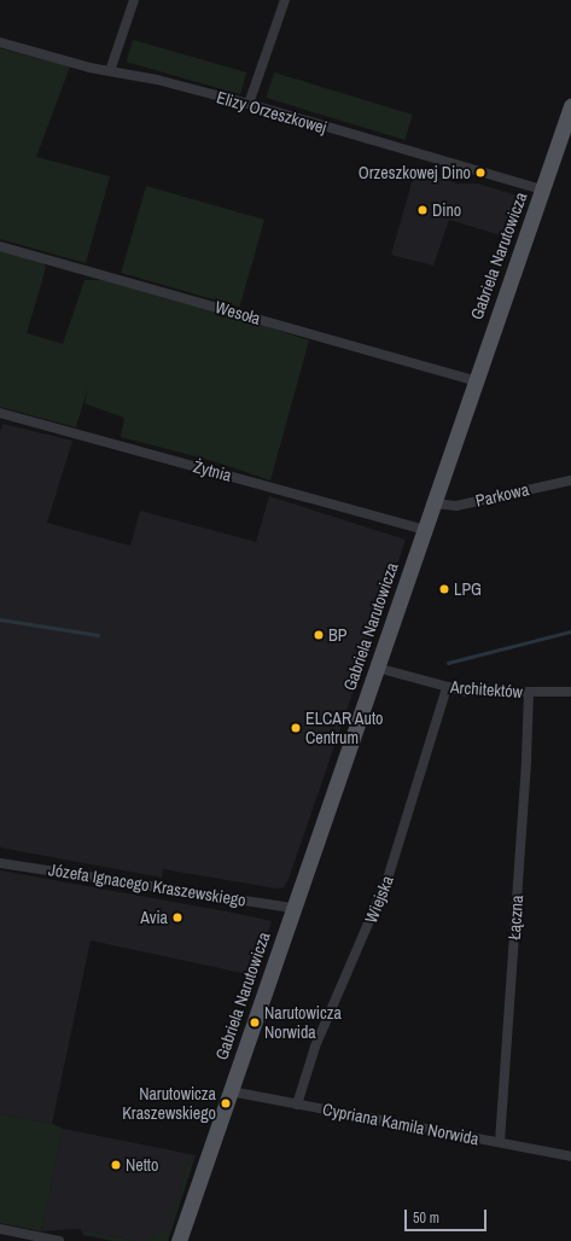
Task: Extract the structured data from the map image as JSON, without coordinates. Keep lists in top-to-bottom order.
{
  "streets": {
    "main road": ["Gabriela Narutowicza"],
    "street": [
      "Elizy Orzeszkowej",
      "Wesoła",
      "Żytnia",
      "Parkowa",
      "Architektów",
      "Józefa Ignacego Kraszewskiego",
      "Wiejska",
      "Łączna",
      "Cypriana Kamila Norwida"
    ]
  },
  "crossings": [
    ["Elizy Orzeszkowej", "Gabriela Narutowicza"],
    ["Gabriela Narutowicza", "Wesoła"],
    ["Gabriela Narutowicza", "Żytnia"],
    ["Gabriela Narutowicza", "Parkowa"],
    ["Gabriela Narutowicza", "Architektów"],
    ["Gabriela Narutowicza", "Józefa Ignacego Kraszewskiego"],
    ["Gabriela Narutowicza", "Cypriana Kamila Norwida"],
    ["Architektów", "Wiejska"],
    ["Architektów", "Łączna"],
    ["Wiejska", "Cypriana Kamila Norwida"],
    ["Łączna", "Cypriana Kamila Norwida"]
  ],
  "places": [
    "Orzeszkowej Dino",
    "Dino",
    "LPG",
    "BP",
    "ELCAR Auto Centrum",
    "Avia",
    "Narutowicza Norwida",
    "Narutowicza Kraszewskiego",
    "Netto"
  ],
  "scale_bar": "50 m"
}
